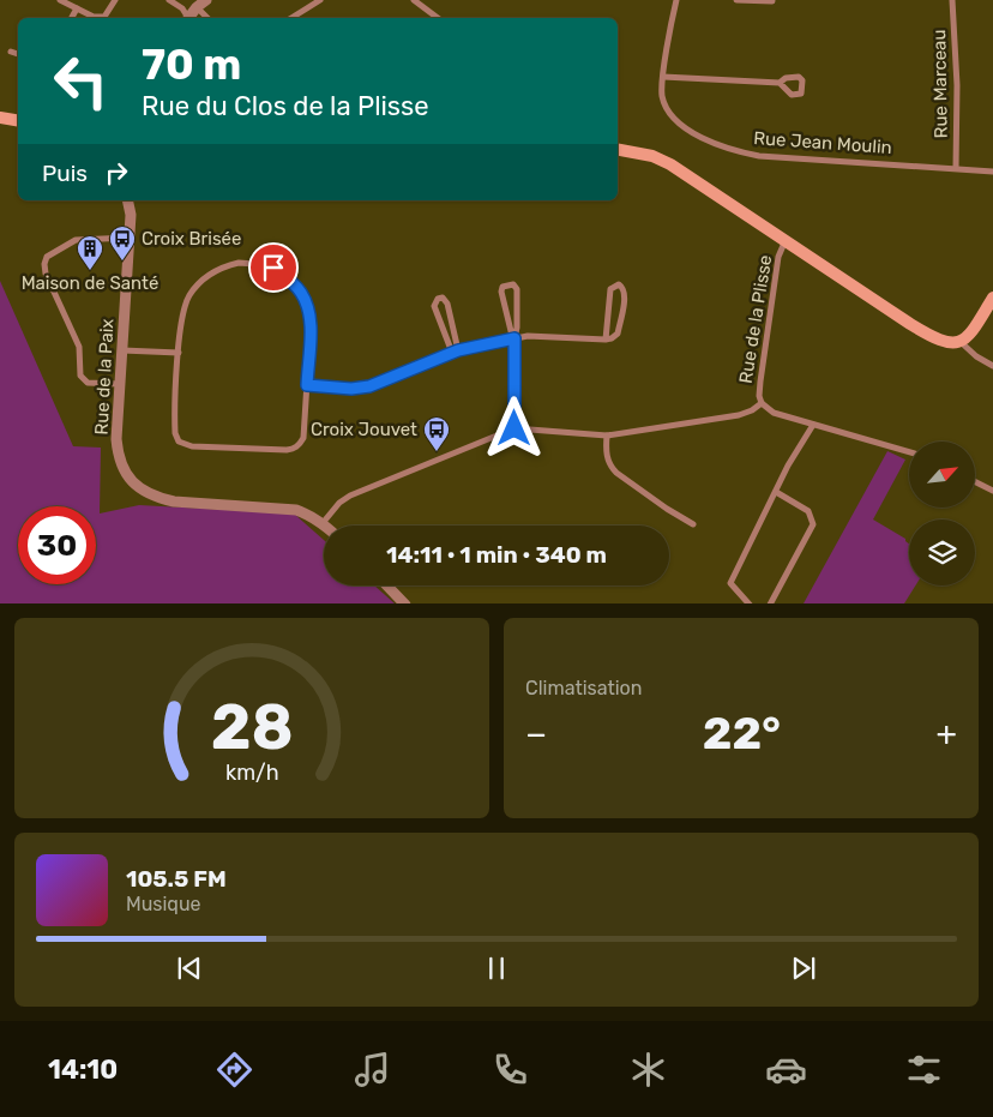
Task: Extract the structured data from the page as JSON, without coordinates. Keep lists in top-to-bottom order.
{
  "streets": {
    "street": [
      "Rue Marceau",
      "Rue Jean Moulin",
      "Rue de la Plisse",
      "Rue de la Paix"
    ]
  },
  "crossings": [
    ["Rue Marceau", "Rue Jean Moulin"]
  ],
  "places": {
    "bus stop": ["Croix Brisée", "Croix Jouvet"],
    "building": ["Maison de Santé"]
  },
  "north": "top right",
  "page": {
    "turn": ["70 m", "Rue du Clos de la Plisse"],
    "then": "Puis",
    "limit": "30",
    "trip": "14:11 · 1 min · 340 m",
    "tile": "Climatisation",
    "heat": ["−", "22°", "+"],
    "song": ["105.5 FM", "Musique"],
    "tabs": "14:10",
    "gauge": ["28", "km/h"]
  }
}
